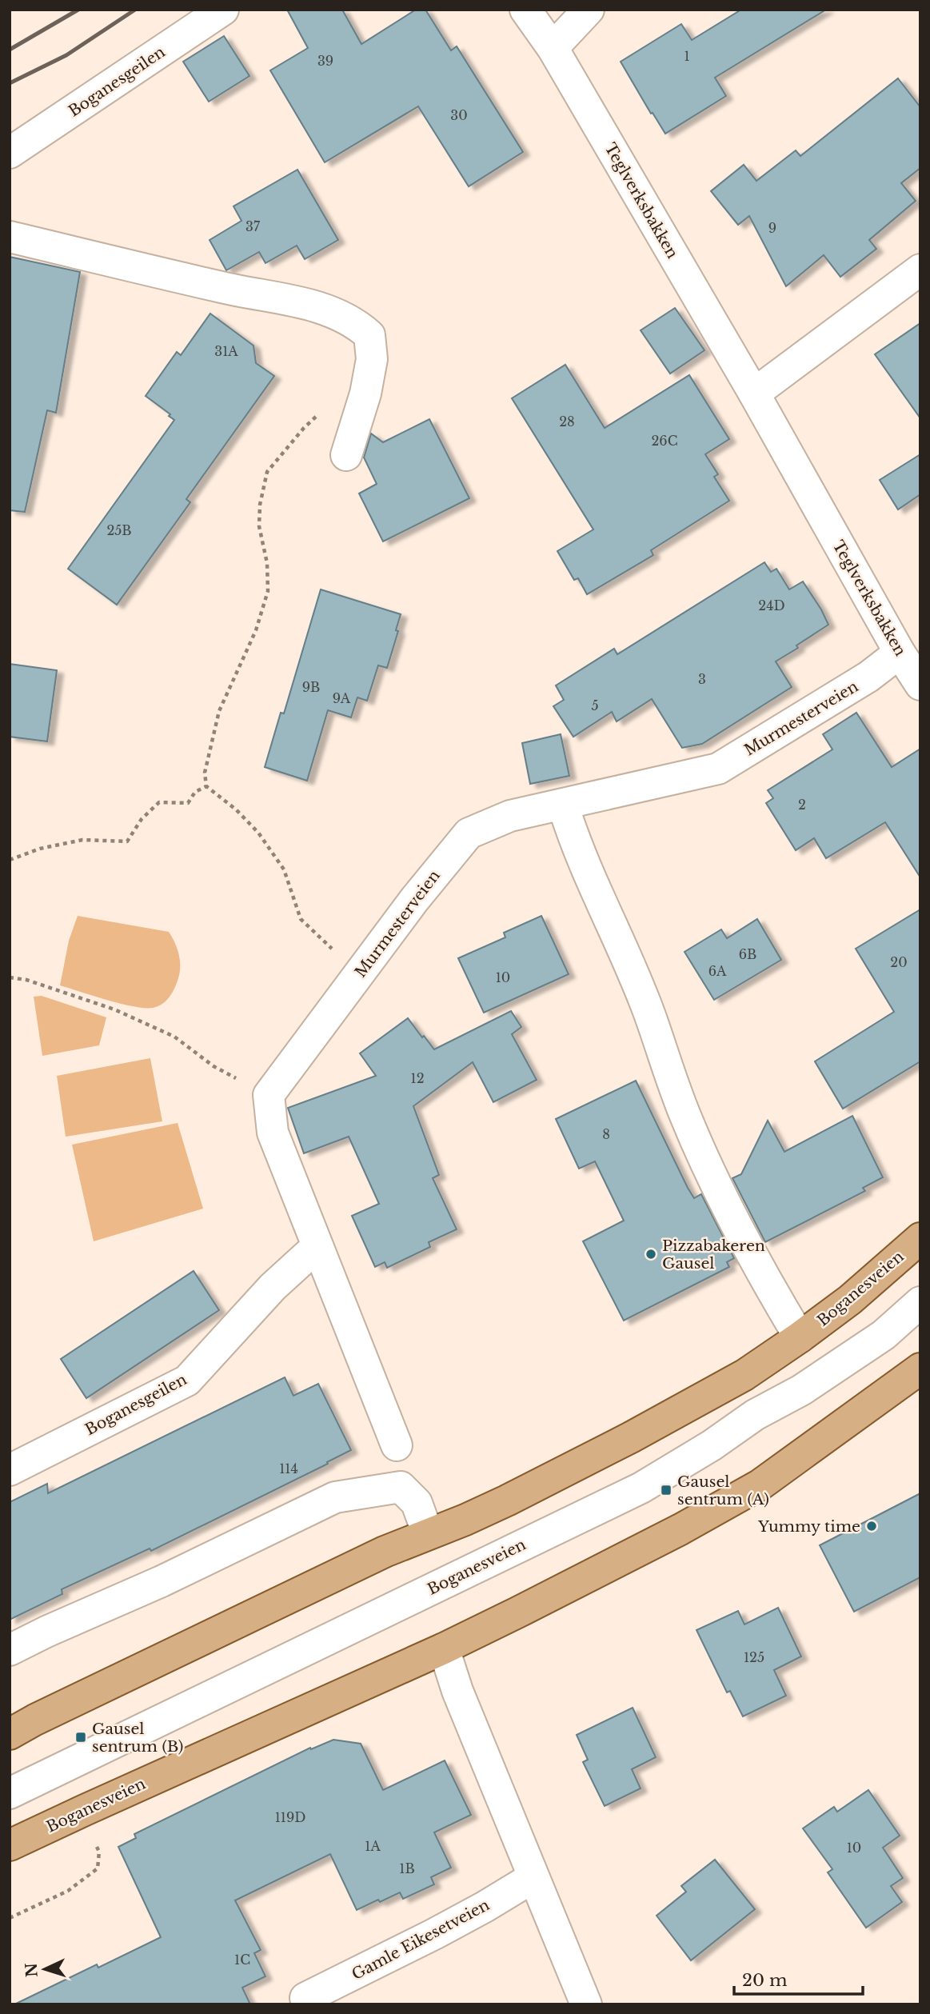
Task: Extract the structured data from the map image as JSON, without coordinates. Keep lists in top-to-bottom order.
{
  "streets": {
    "main road": ["Boganesveien"],
    "street": [
      "Boganesgeilen",
      "Teglverksbakken",
      "Murmesterveien",
      "Gamle Eikesetveien"
    ]
  },
  "crossings": [
    ["Teglverksbakken", "Murmesterveien"],
    ["Murmesterveien", "Boganesveien"]
  ],
  "places": {
    "other": ["Pizzabakeren Gausel", "Yummy time"],
    "transit": ["Gausel sentrum (A)", "Gausel sentrum (B)"]
  },
  "house_numbers": [
    "1",
    "39",
    "30",
    "37",
    "9",
    "31A",
    "28",
    "26C",
    "25B",
    "24D",
    "3",
    "9B",
    "9A",
    "5",
    "2",
    "6B",
    "20",
    "6A",
    "10",
    "12",
    "8",
    "114",
    "125",
    "119D",
    "1A",
    "10",
    "1B",
    "1C"
  ],
  "scale_bar": "20 m",
  "north": "left"
}
